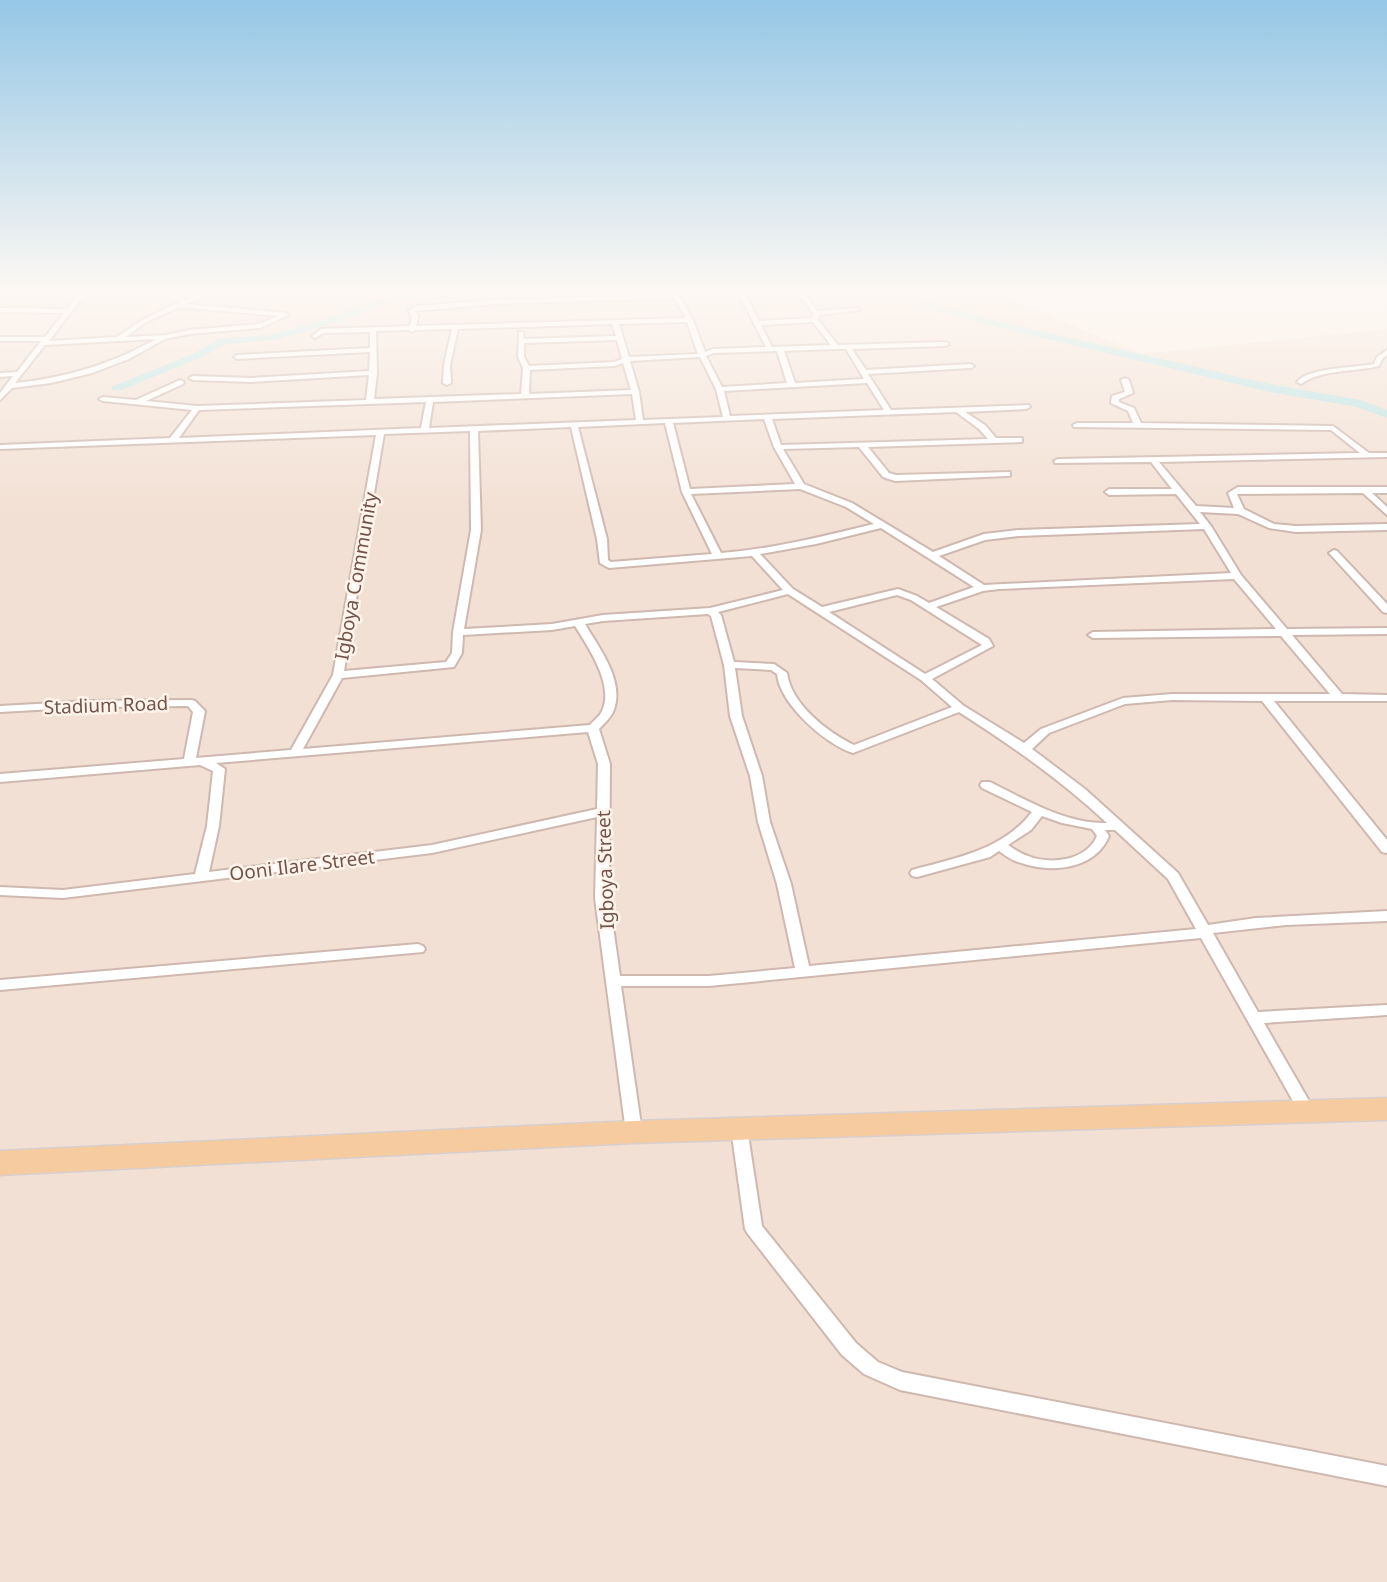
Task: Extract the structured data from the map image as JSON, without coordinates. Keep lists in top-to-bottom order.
{
  "streets": {
    "street": [
      "Igboya Community",
      "Stadium Road",
      "Ooni Ilare Street",
      "Igboya Street"
    ]
  },
  "crossings": [
    ["Ooni Ilare Street", "Igboya Street"]
  ]
}
